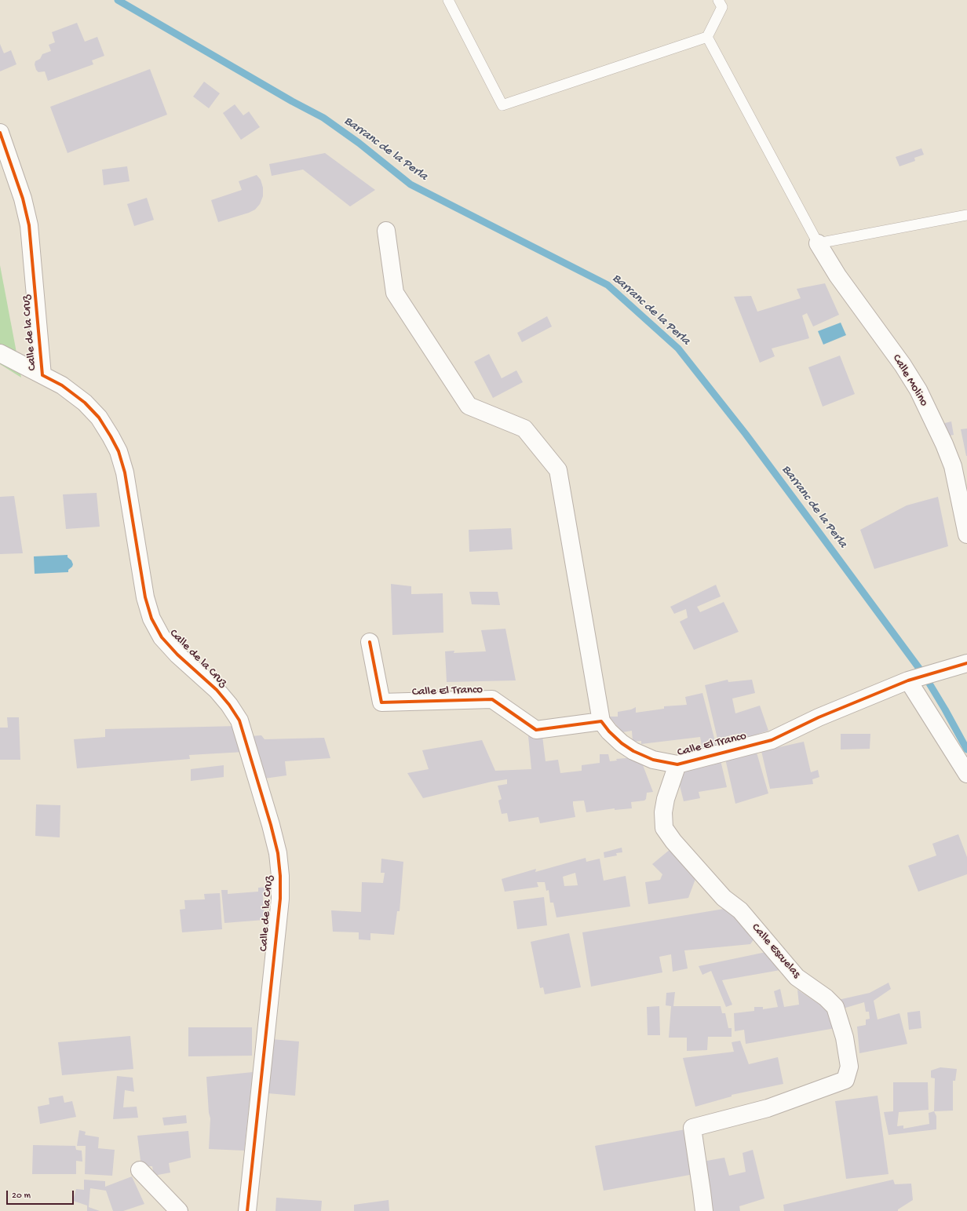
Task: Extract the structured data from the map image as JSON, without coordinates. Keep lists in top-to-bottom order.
{
  "streets": {
    "street": [
      "Calle de la Cruz",
      "Calle Molino",
      "Calle El Tranco",
      "Calle Escuelas"
    ]
  },
  "crossings": [
    ["Calle El Tranco", "Calle Escuelas"]
  ],
  "water": ["Barranc de la Perla"],
  "scale_bar": "20 m"
}
